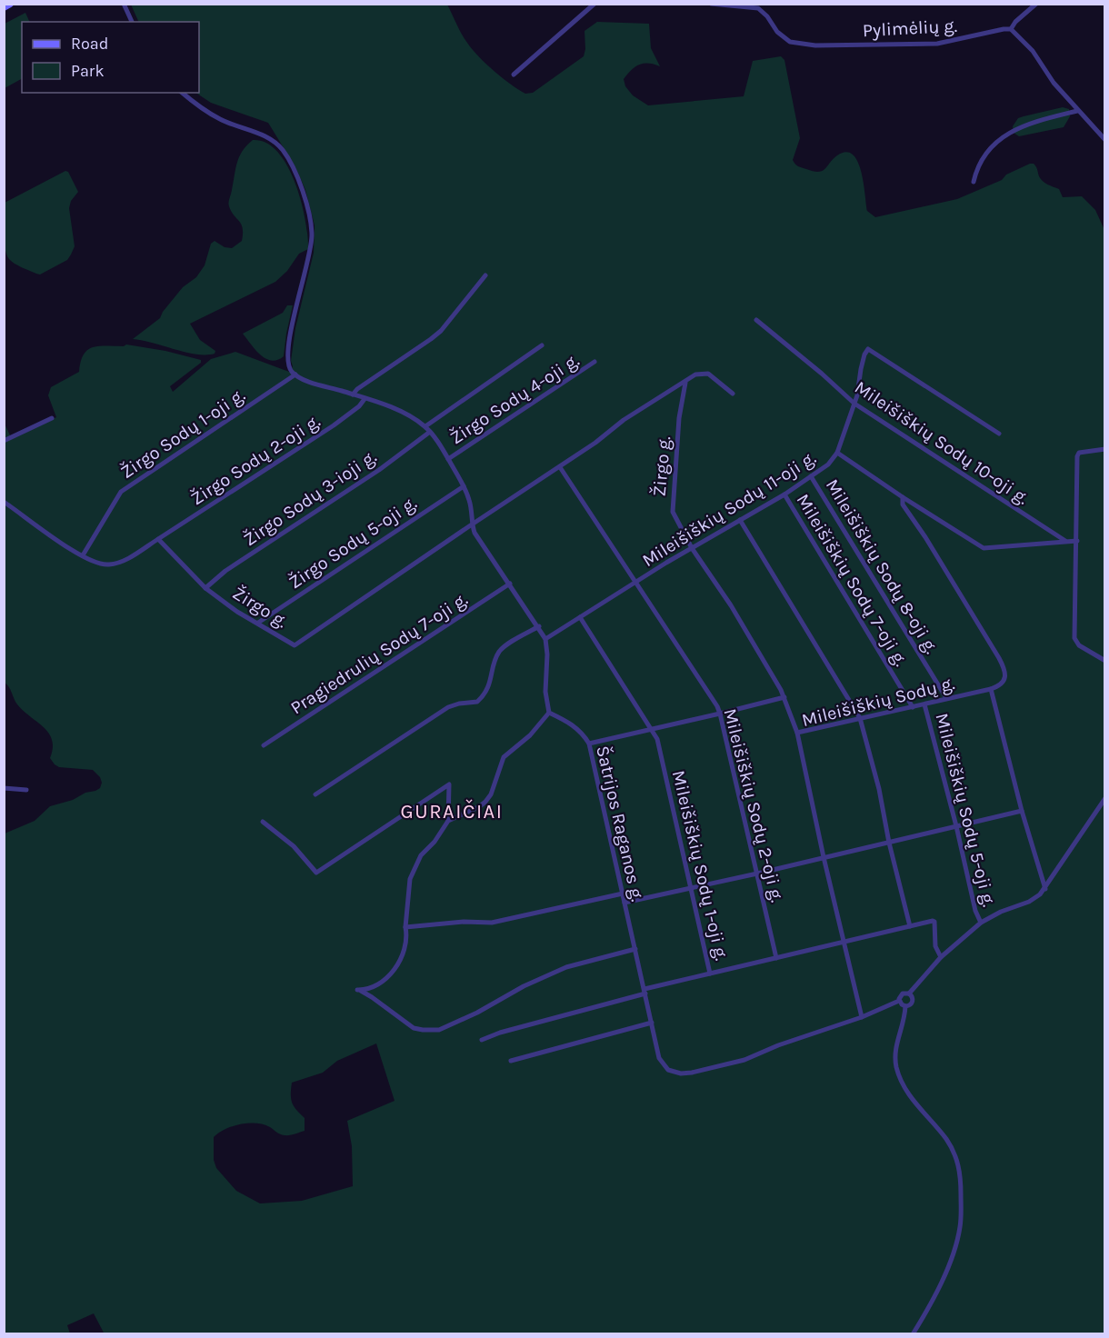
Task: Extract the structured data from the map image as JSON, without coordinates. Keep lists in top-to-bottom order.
{
  "streets": {
    "street": [
      "Pylimėlių g.",
      "Žirgo Sodų 4-oji g.",
      "Žirgo Sodų 1-oji g.",
      "Mileišiškių Sodų 10-oji g.",
      "Žirgo Sodų 2-oji g.",
      "Žirgo g.",
      "Žirgo Sodų 3-ioji g.",
      "Mileišiškių Sodų 11-oji g.",
      "Žirgo Sodų 5-oji g.",
      "Mileišiškių Sodų 8-oji g.",
      "Mileišiškių Sodų 7-oji g.",
      "Pragiedrulių Sodų 7-oji g.",
      "Mileišiškių Sodų g.",
      "Mileišiškių Sodų 2-oji g.",
      "Mileišiškių Sodų 5-oji g.",
      "Šatrijos Raganos g.",
      "Mileišiškių Sodų 1-oji g."
    ]
  },
  "crossings": [
    ["Mileišiškių Sodų 10-oji g.", "Mileišiškių Sodų 11-oji g."],
    ["Žirgo Sodų 2-oji g.", "Žirgo g."],
    ["Žirgo g.", "Žirgo Sodų 3-ioji g."],
    ["Žirgo g.", "Mileišiškių Sodų 11-oji g."],
    ["Žirgo g.", "Žirgo Sodų 5-oji g."],
    ["Žirgo g.", "Mileišiškių Sodų g."],
    ["Mileišiškių Sodų 11-oji g.", "Mileišiškių Sodų 8-oji g."],
    ["Mileišiškių Sodų 11-oji g.", "Mileišiškių Sodų 7-oji g."],
    ["Mileišiškių Sodų 11-oji g.", "Mileišiškių Sodų 2-oji g."],
    ["Mileišiškių Sodų 11-oji g.", "Mileišiškių Sodų 1-oji g."],
    ["Mileišiškių Sodų 8-oji g.", "Mileišiškių Sodų g."],
    ["Mileišiškių Sodų 7-oji g.", "Mileišiškių Sodų g."],
    ["Mileišiškių Sodų g.", "Mileišiškių Sodų 5-oji g."],
    ["Mileišiškių Sodų g.", "Šatrijos Raganos g."],
    ["Mileišiškių Sodų g.", "Mileišiškių Sodų 1-oji g."],
    ["Mileišiškių Sodų 2-oji g.", "Mileišiškių Sodų 1-oji g."]
  ],
  "districts": ["GURAIČIAI"],
  "legend": ["Road", "Park"]
}
